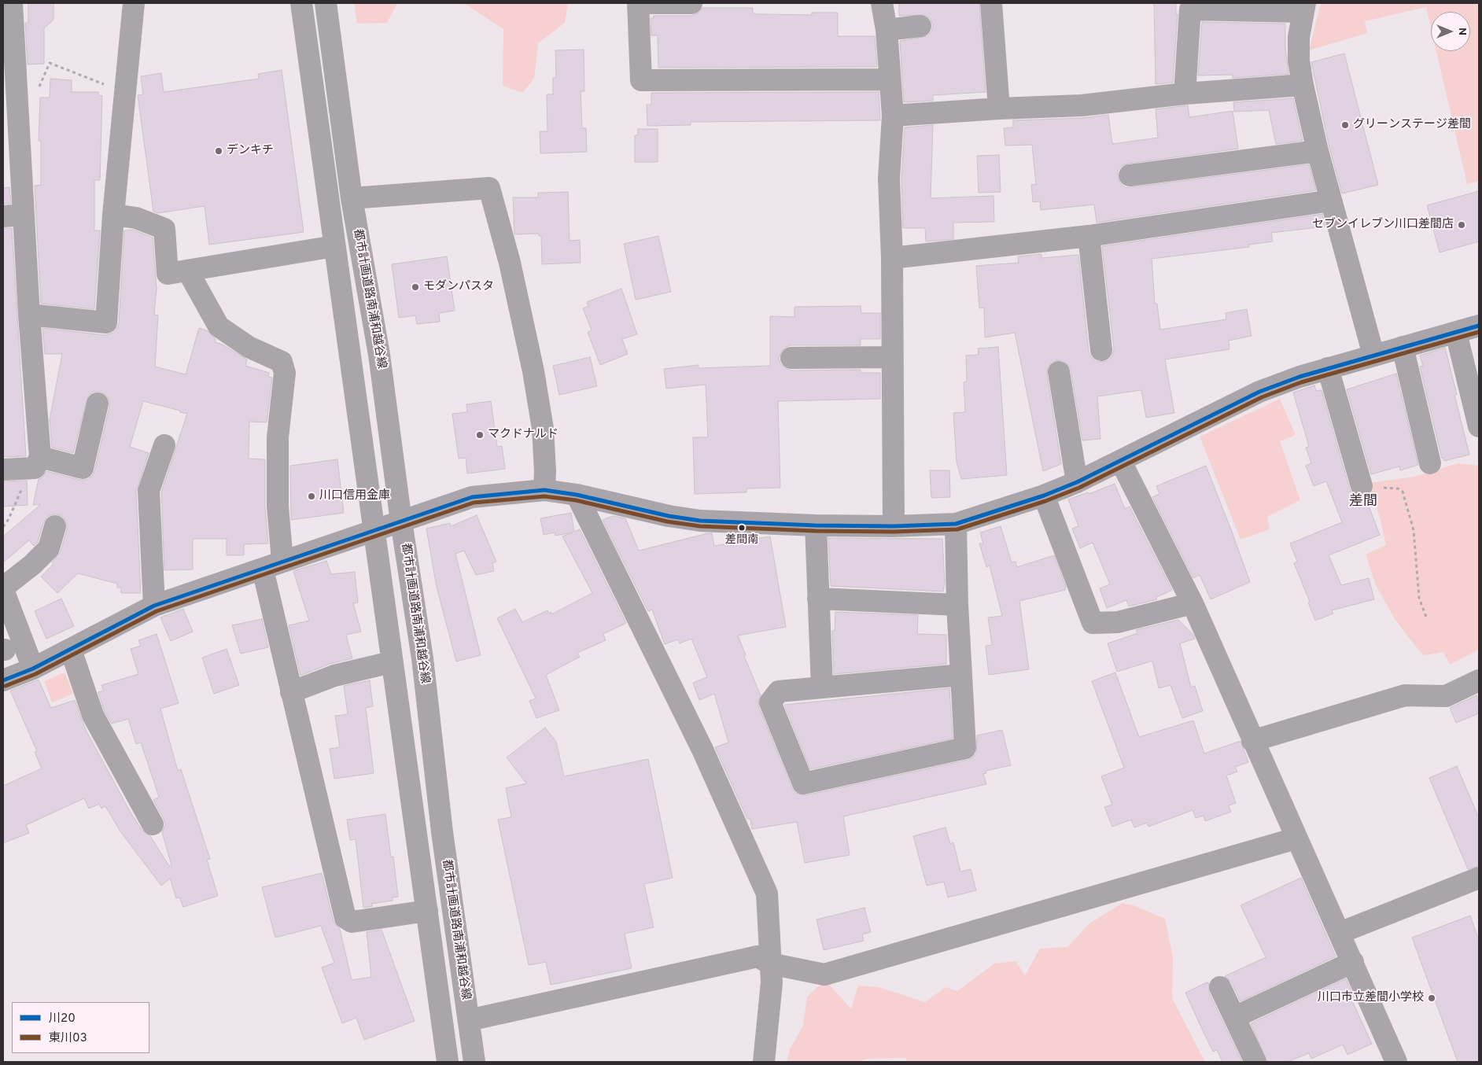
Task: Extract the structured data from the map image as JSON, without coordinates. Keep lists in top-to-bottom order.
{
  "streets": {
    "street": ["都市計画道路南浦和越谷線"]
  },
  "districts": ["差間"],
  "places": [
    "グリーンステージ差間",
    "デンキチ",
    "セブンイレブン川口差間店",
    "モダンパスタ",
    "マクドナルド",
    "川口信用金庫",
    "差間南",
    "川口市立差間小学校"
  ],
  "lines": ["transit line 川20", "transit line 東川03"],
  "legend": ["川20", "東川03"],
  "north": "right"
}
